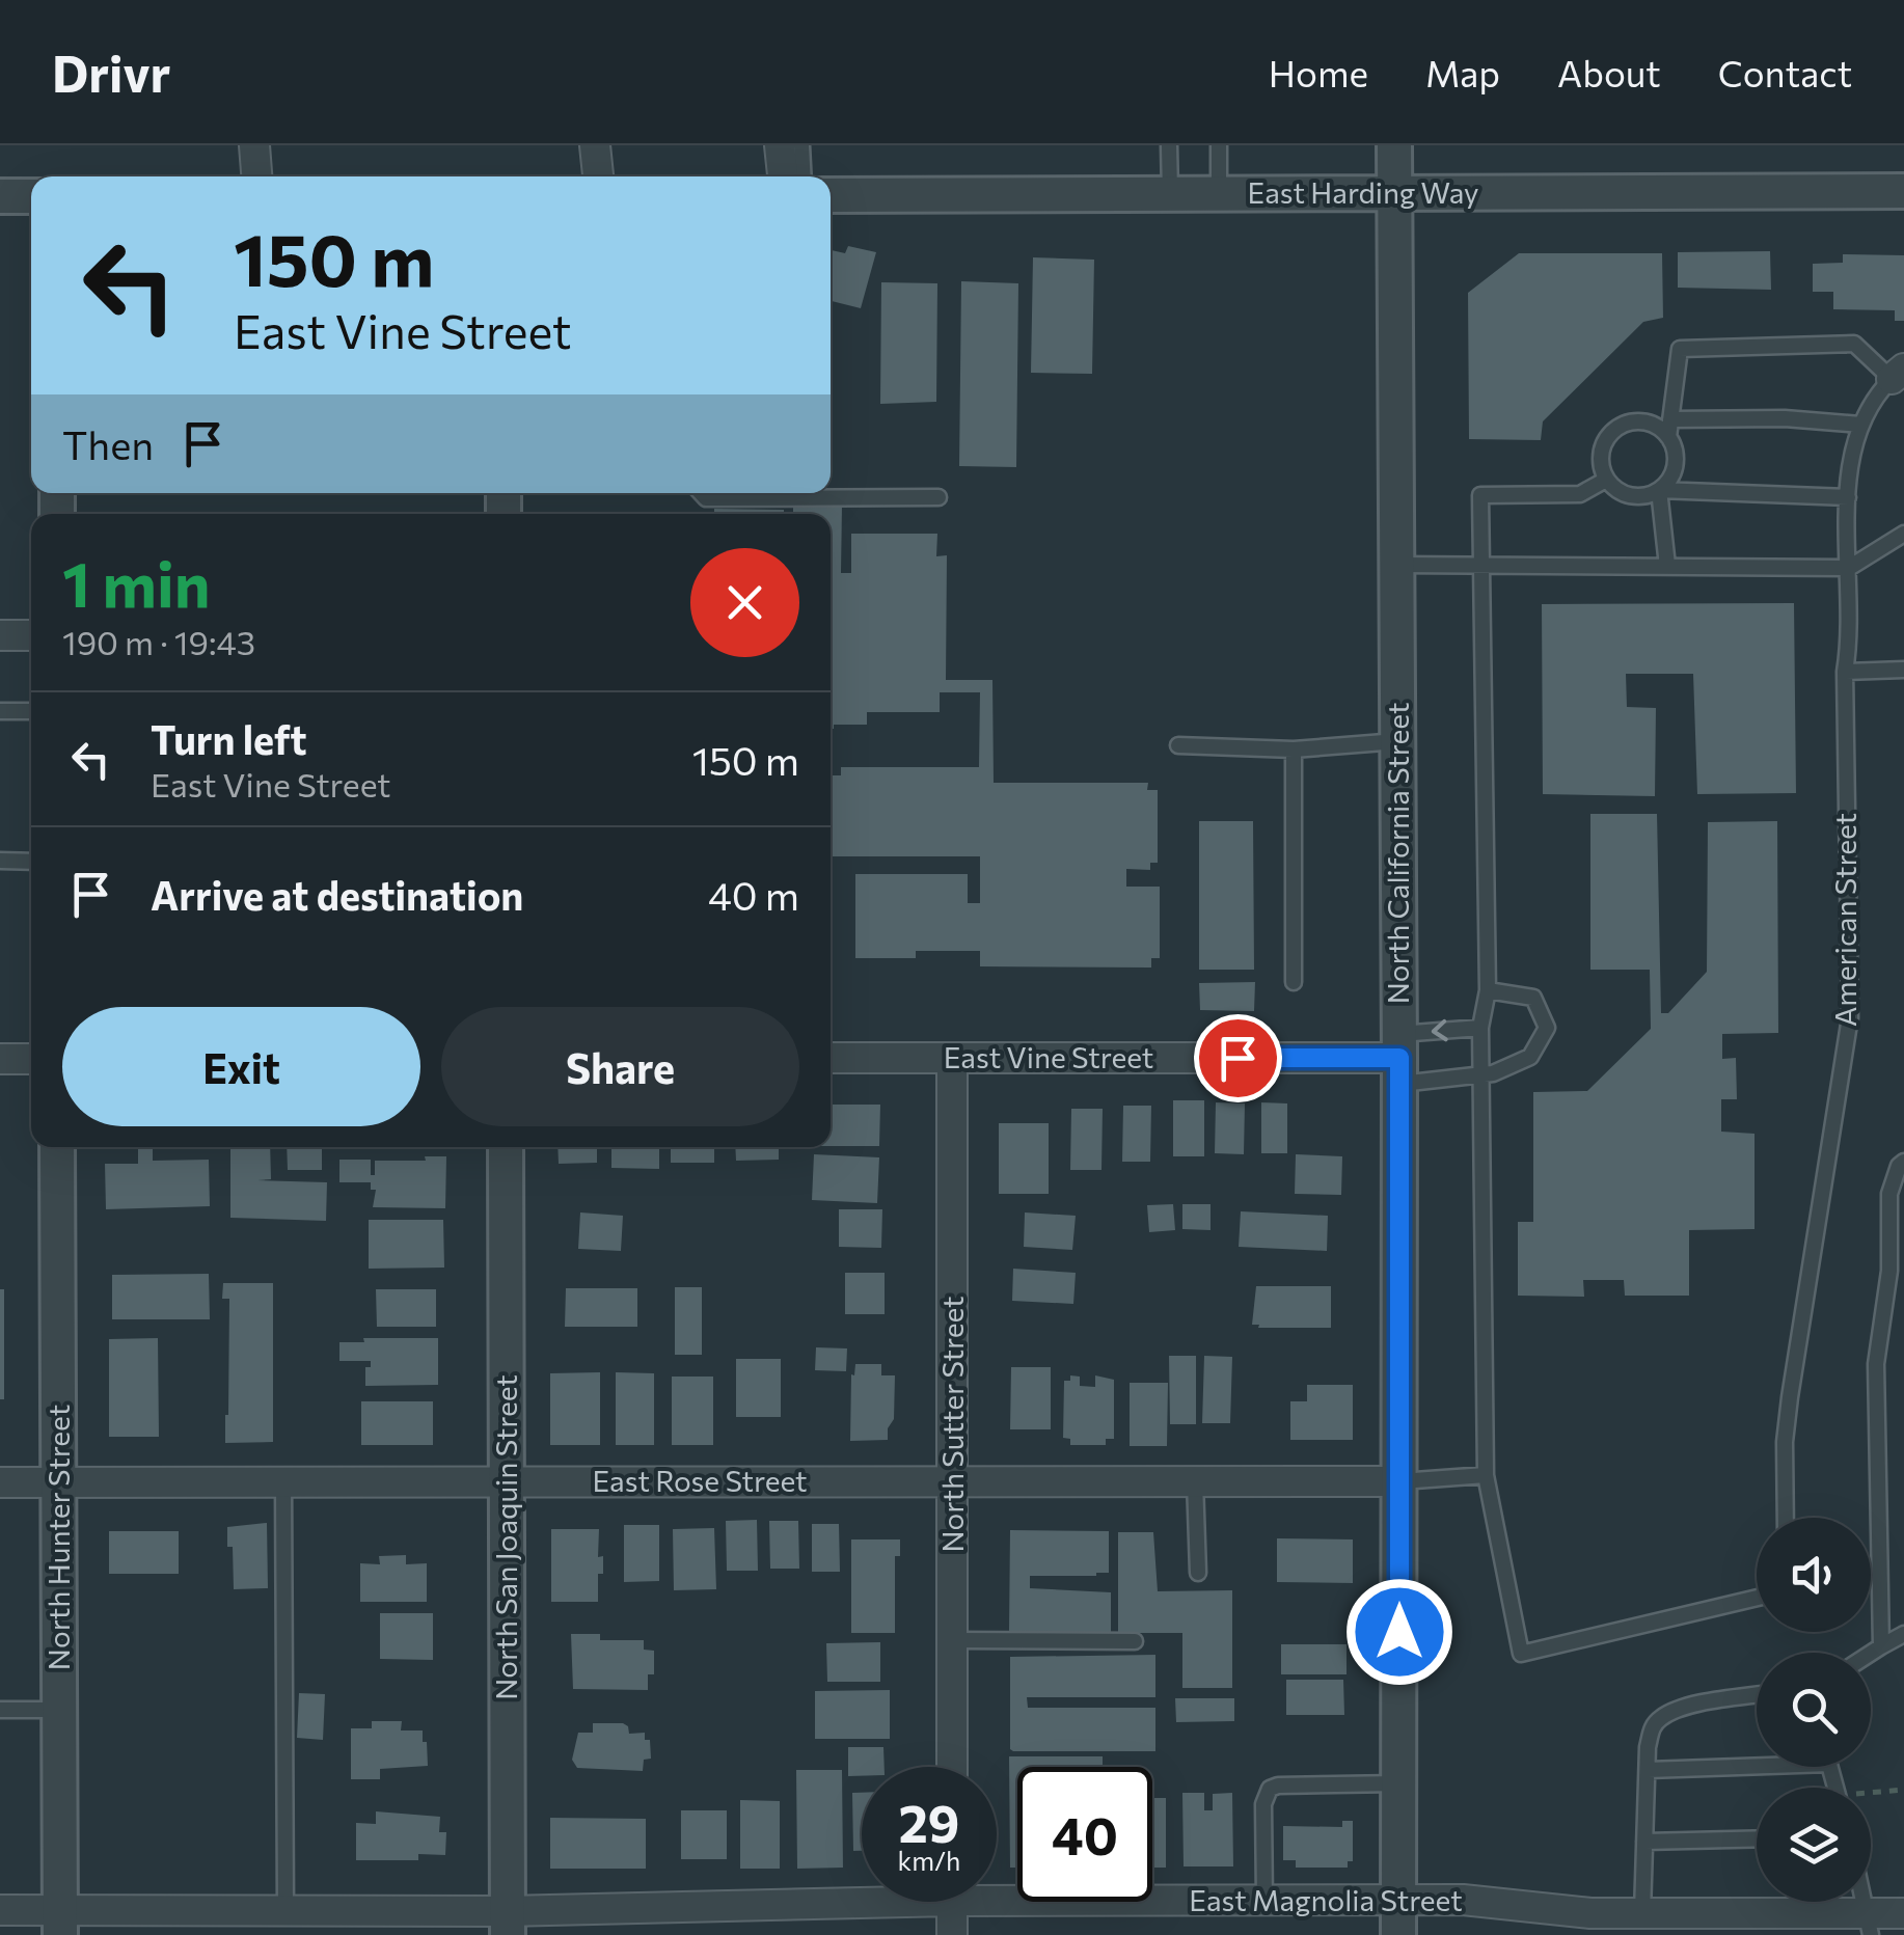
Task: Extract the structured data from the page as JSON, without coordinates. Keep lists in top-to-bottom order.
{
  "streets": {
    "street": [
      "East Harding Way",
      "North California Street",
      "East Vine Street",
      "North Sutter Street",
      "East Rose Street",
      "North Hunter Street",
      "North San Joaquin Street",
      "East Magnolia Street"
    ],
    "lane": ["American Street"]
  },
  "crossings": [
    ["East Harding Way", "North California Street"],
    ["North California Street", "East Vine Street"],
    ["North California Street", "East Rose Street"],
    ["North California Street", "East Magnolia Street"],
    ["East Vine Street", "North Sutter Street"],
    ["North Sutter Street", "East Rose Street"],
    ["East Rose Street", "North Hunter Street"],
    ["East Rose Street", "North San Joaquin Street"],
    ["North Hunter Street", "East Magnolia Street"],
    ["North San Joaquin Street", "East Magnolia Street"]
  ],
  "page": {
    "header": "Drivr",
    "nav": [
      "Home",
      "Map",
      "About",
      "Contact"
    ],
    "turn": ["150 m", "East Vine Street"],
    "then": "Then",
    "heading": ["1 min", "190 m · 19:43"],
    "list": [
      {
        "name": "Turn left",
        "note": "East Vine Street",
        "value": "150 m"
      },
      {
        "name": "Arrive at destination",
        "value": "40 m"
      }
    ],
    "buttons": ["Exit", "Share"],
    "speed": "29 km/h",
    "limit": "40"
  }
}
